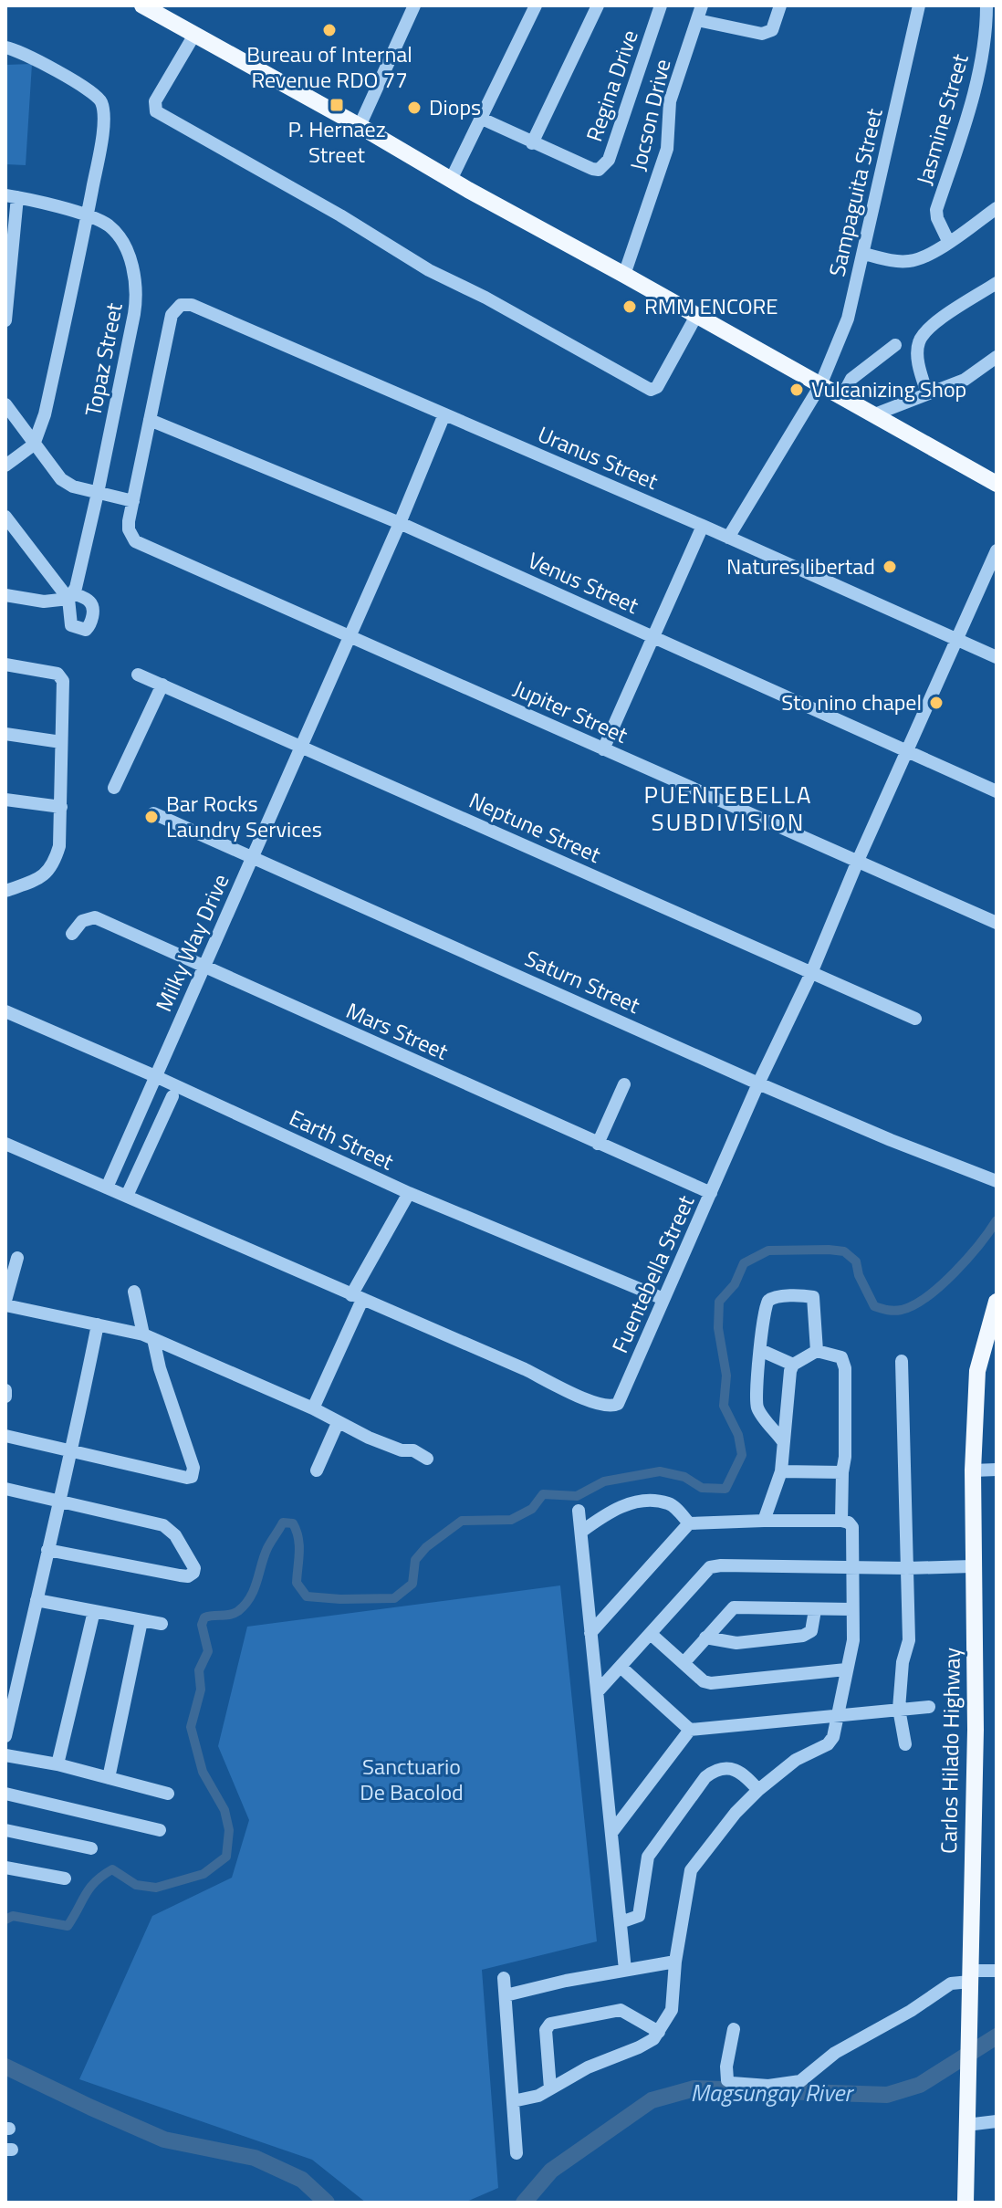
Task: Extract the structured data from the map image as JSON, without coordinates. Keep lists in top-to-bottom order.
{
  "streets": {
    "main road": ["Carlos Hilado Highway"],
    "street": [
      "Regina Drive",
      "Jocson Drive",
      "Jasmine Street",
      "Sampaguita Street",
      "Topaz Street",
      "Uranus Street",
      "Venus Street",
      "Jupiter Street",
      "Neptune Street",
      "Milky Way Drive",
      "Saturn Street",
      "Mars Street",
      "Earth Street",
      "Fuentebella Street"
    ]
  },
  "crossings": [
    ["Sampaguita Street", "Uranus Street"],
    ["Uranus Street", "Venus Street"],
    ["Uranus Street", "Milky Way Drive"],
    ["Uranus Street", "Fuentebella Street"],
    ["Venus Street", "Milky Way Drive"],
    ["Venus Street", "Fuentebella Street"],
    ["Jupiter Street", "Milky Way Drive"],
    ["Jupiter Street", "Fuentebella Street"],
    ["Neptune Street", "Milky Way Drive"],
    ["Neptune Street", "Fuentebella Street"],
    ["Milky Way Drive", "Saturn Street"],
    ["Milky Way Drive", "Mars Street"],
    ["Milky Way Drive", "Earth Street"],
    ["Milky Way Drive", "Fuentebella Street"],
    ["Saturn Street", "Fuentebella Street"],
    ["Mars Street", "Fuentebella Street"],
    ["Earth Street", "Fuentebella Street"]
  ],
  "districts": ["PUENTEBELLA SUBDIVISION"],
  "water": ["Magsungay River"],
  "parks": ["Sanctuario De Bacolod"],
  "places": {
    "other": [
      "Bureau of Internal Revenue RDO 77",
      "Diops",
      "RMM ENCORE",
      "Vulcanizing Shop",
      "Natures libertad",
      "Sto nino chapel",
      "Bar Rocks Laundry Services"
    ],
    "transit": ["P. Hernaez Street"]
  }
}
